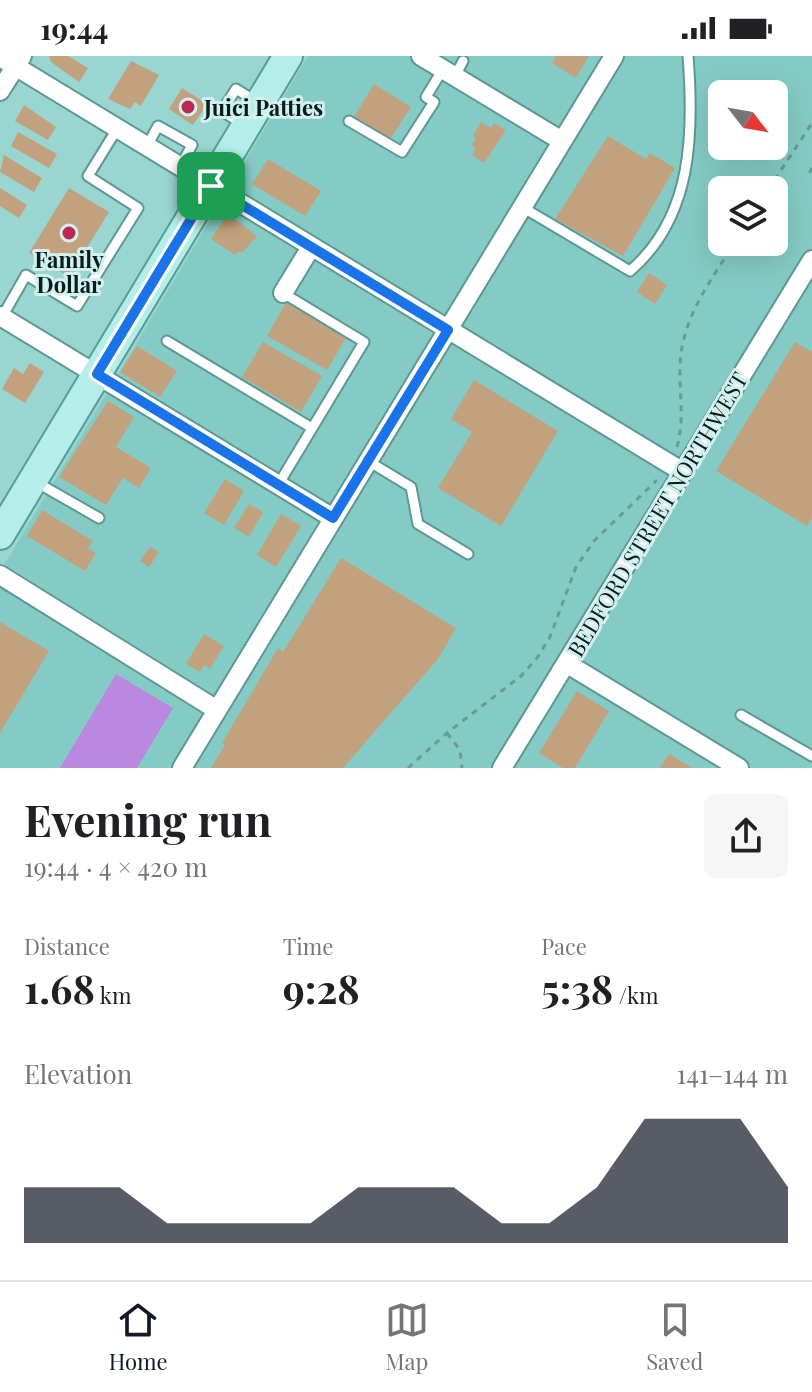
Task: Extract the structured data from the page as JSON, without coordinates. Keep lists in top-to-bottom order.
{
  "streets": {
    "street": ["BEDFORD STREET NORTHWEST"]
  },
  "places": ["Juici Patties", "Family Dollar"],
  "north": "bottom right",
  "page": {
    "status": "19:44",
    "heading": ["Evening run", "19:44 · 4 × 420 m"],
    "stats": [
      ["Distance", "1.68 km"],
      ["Time", "9:28"],
      ["Pace", "5:38 /km"]
    ],
    "chart": ["Elevation", "141–144 m"],
    "tabs": ["Home", "Map", "Saved"]
  }
}
